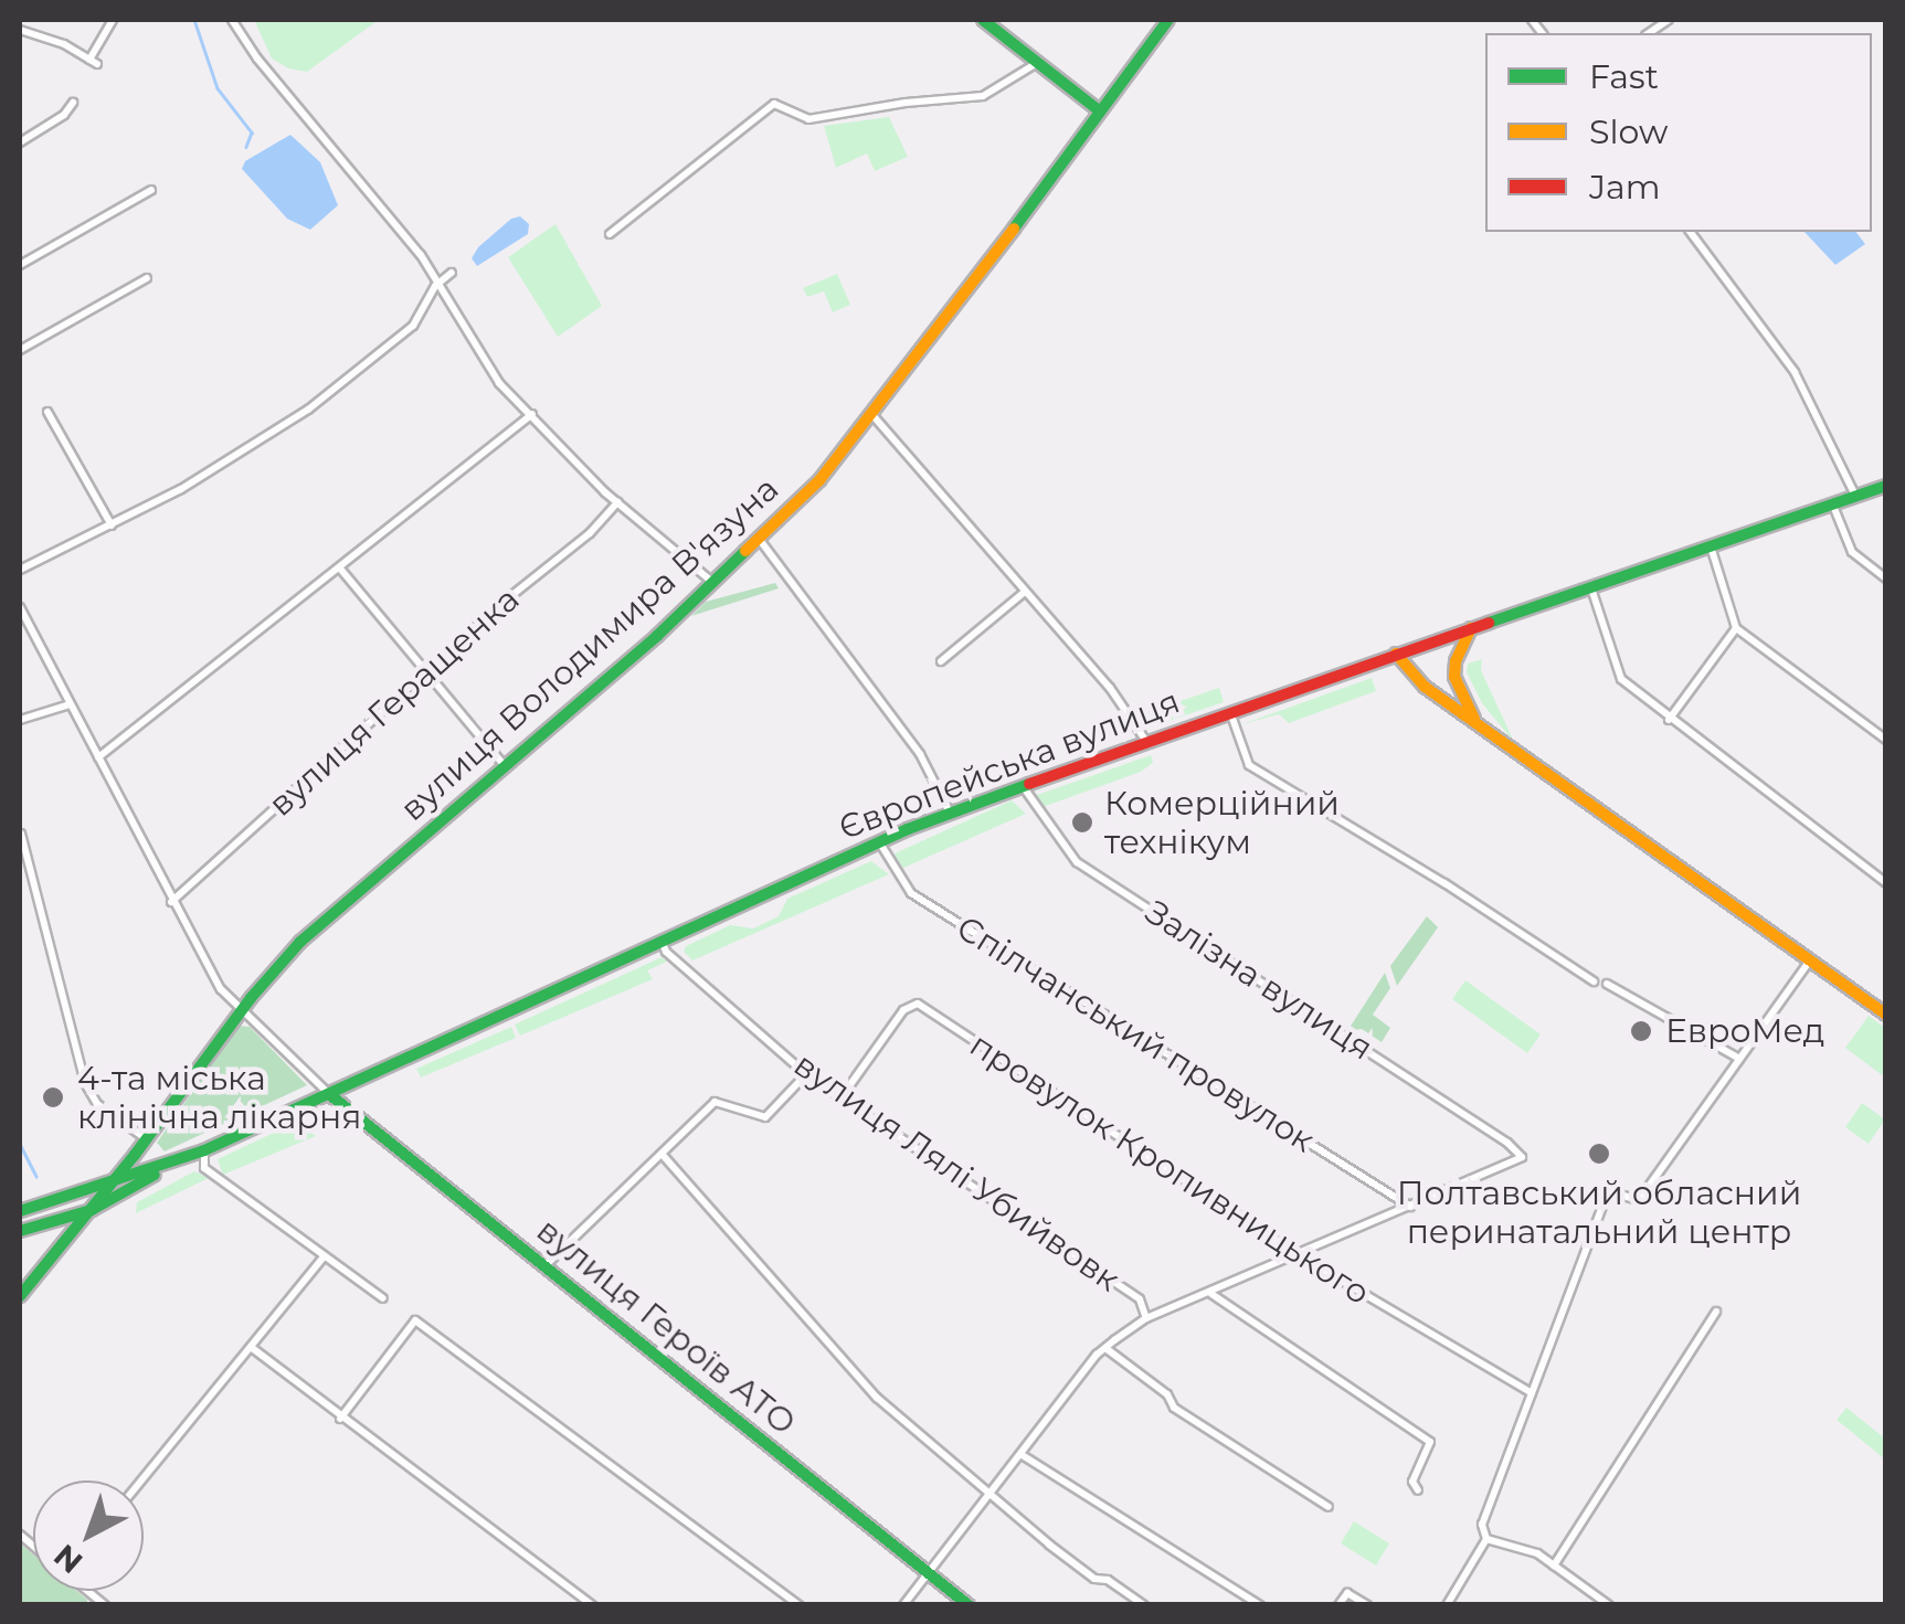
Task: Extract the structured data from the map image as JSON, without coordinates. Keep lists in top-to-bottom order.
{
  "streets": {
    "main road": ["вулиця Володимира В'язуна", "Європейська вулиця", "вулиця Героїв АТО"],
    "street": [
      "вулиця Геращенка",
      "Залізна вулиця",
      "Спілчанський провулок",
      "провулок Кропивницького",
      "вулиця Лялі Убийвовк"
    ]
  },
  "crossings": [
    ["вулиця Володимира В'язуна", "Європейська вулиця"],
    ["Європейська вулиця", "Залізна вулиця"],
    ["Європейська вулиця", "Спілчанський провулок"],
    ["Європейська вулиця", "вулиця Лялі Убийвовк"],
    ["Європейська вулиця", "вулиця Героїв АТО"],
    ["Залізна вулиця", "Спілчанський провулок"],
    ["провулок Кропивницького", "вулиця Лялі Убийвовк"]
  ],
  "places": [
    "Комерційний технікум",
    "ЕвроМед",
    "4-та міська клінічна лікарня",
    "Полтавський обласний перинатальний центр"
  ],
  "legend": ["Fast", "Slow", "Jam"],
  "north": "bottom left"
}
